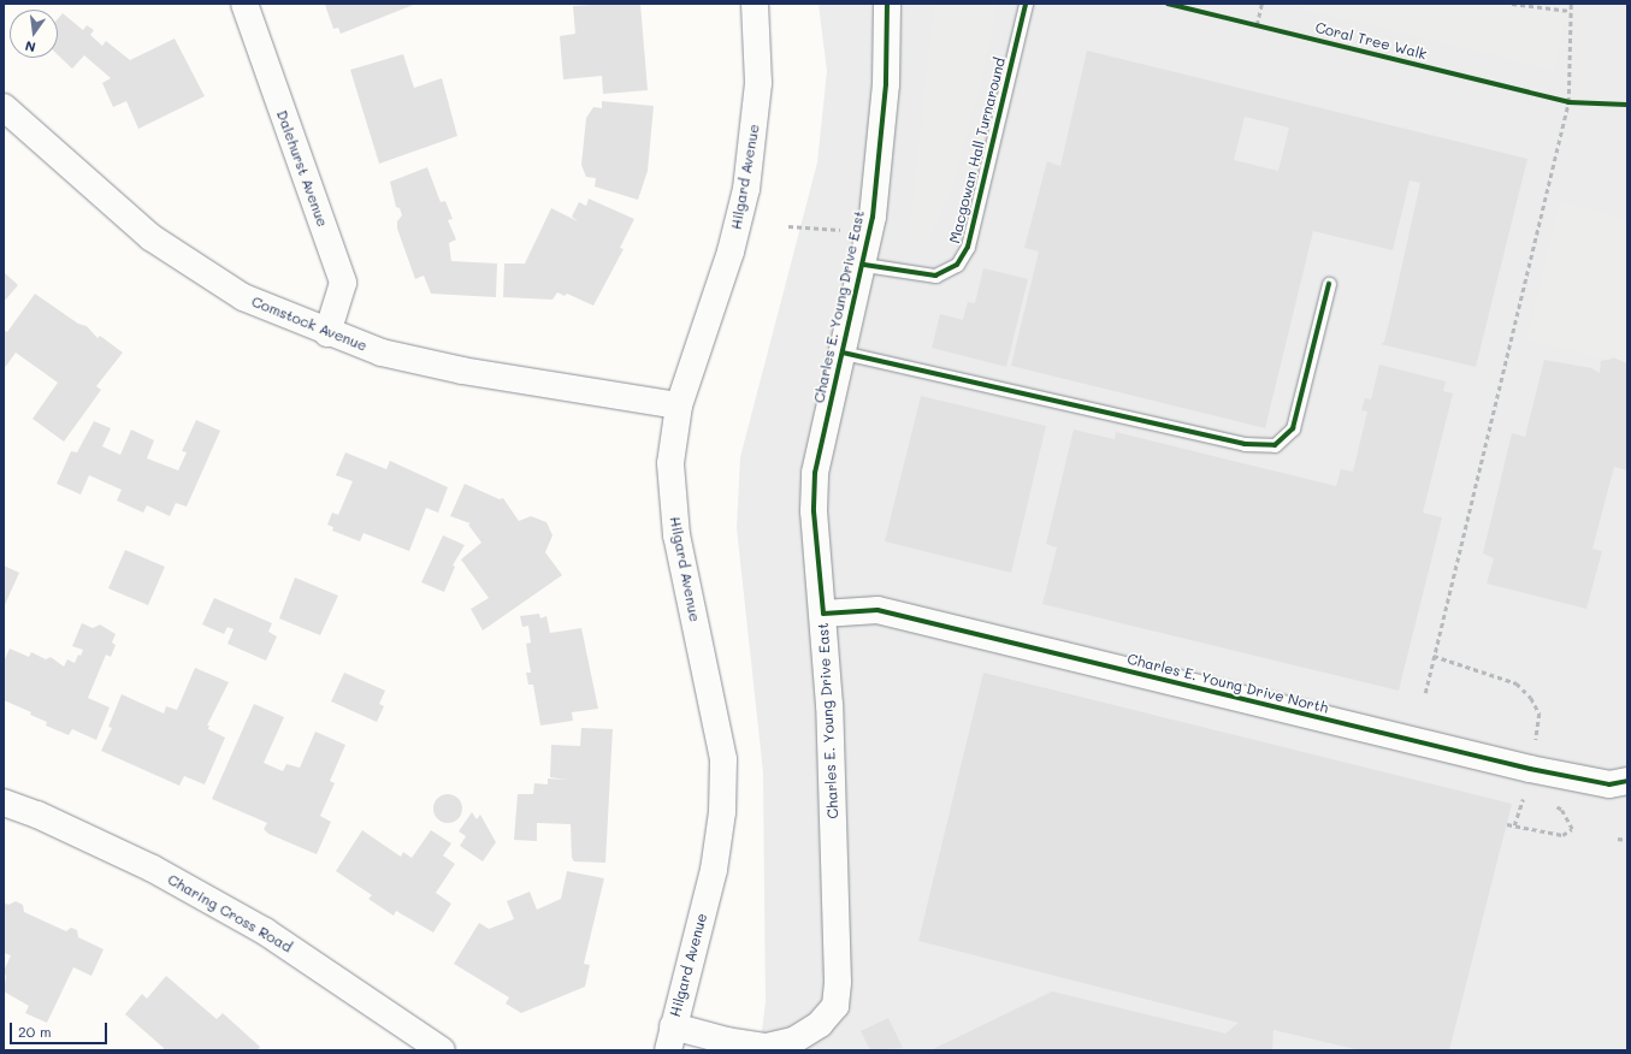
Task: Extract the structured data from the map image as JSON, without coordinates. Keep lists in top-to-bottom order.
{
  "streets": {
    "street": [
      "Dalehurst Avenue",
      "Hilgard Avenue",
      "Charles E. Young Drive East",
      "Comstock Avenue",
      "Charles E. Young Drive North",
      "Charing Cross Road"
    ],
    "lane": ["Macgowan Hall Turnaround"],
    "cycle path": ["Coral Tree Walk"]
  },
  "crossings": [
    ["Macgowan Hall Turnaround", "Charles E. Young Drive East"],
    ["Dalehurst Avenue", "Comstock Avenue"],
    ["Hilgard Avenue", "Charles E. Young Drive East"],
    ["Hilgard Avenue", "Comstock Avenue"],
    ["Charles E. Young Drive East", "Charles E. Young Drive North"]
  ],
  "scale_bar": "20 m",
  "north": "bottom"
}
